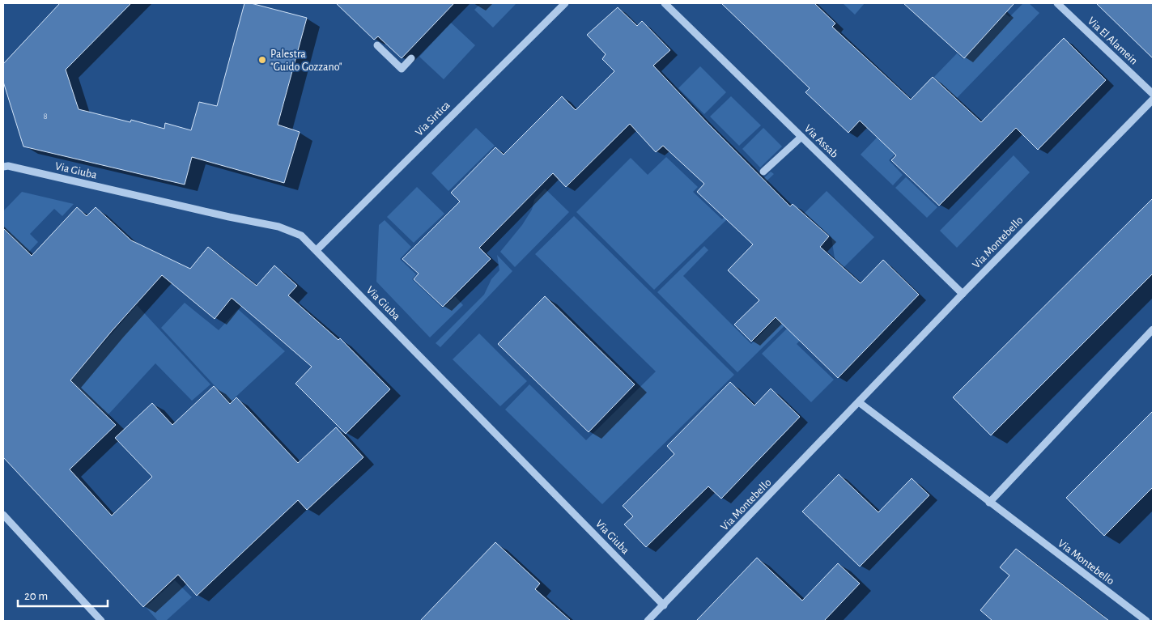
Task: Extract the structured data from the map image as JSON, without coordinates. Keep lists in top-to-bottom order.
{
  "streets": {
    "street": [
      "Via El Alamein",
      "Via Sirtica",
      "Via Assab",
      "Via Giuba",
      "Via Montebello"
    ]
  },
  "crossings": [
    ["Via Sirtica", "Via Giuba"],
    ["Via Assab", "Via Montebello"],
    ["Via Giuba", "Via Montebello"]
  ],
  "places": ["Palestra \"Guido Gozzano\""],
  "house_numbers": ["8"],
  "scale_bar": "20 m"
}
